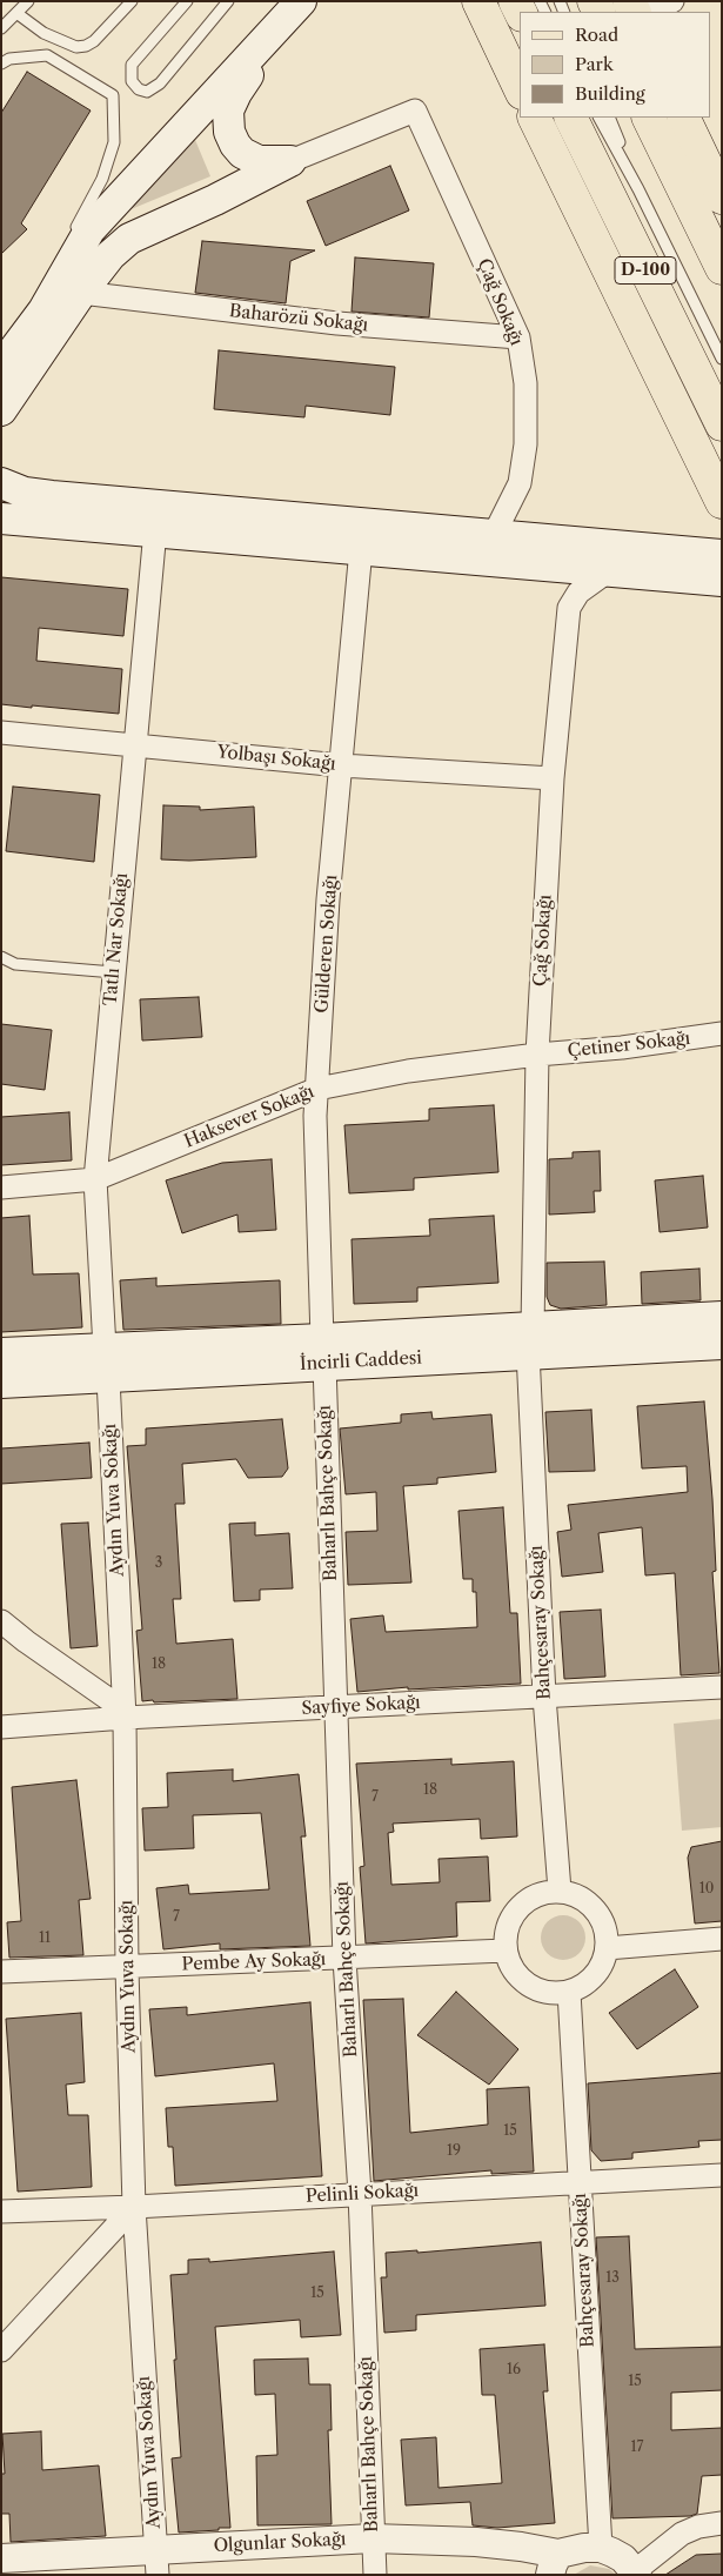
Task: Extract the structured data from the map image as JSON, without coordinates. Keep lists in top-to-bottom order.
{
  "streets": {
    "main road": ["D-100", "İncirli Caddesi"],
    "street": [
      "Çağ Sokağı",
      "Baharözü Sokağı",
      "Yolbaşı Sokağı",
      "Tatlı Nar Sokağı",
      "Gülderen Sokağı",
      "Çetiner Sokağı",
      "Haksever Sokağı",
      "Baharlı Bahçe Sokağı",
      "Aydın Yuva Sokağı",
      "Bahçesaray Sokağı",
      "Sayfiye Sokağı",
      "Pembe Ay Sokağı",
      "Pelinli Sokağı",
      "Olgunlar Sokağı"
    ]
  },
  "crossings": [
    ["Çağ Sokağı", "Baharözü Sokağı"],
    ["Çağ Sokağı", "Yolbaşı Sokağı"],
    ["Çağ Sokağı", "Çetiner Sokağı"],
    ["Çağ Sokağı", "Haksever Sokağı"],
    ["Çağ Sokağı", "İncirli Caddesi"],
    ["Çağ Sokağı", "Bahçesaray Sokağı"],
    ["Yolbaşı Sokağı", "Tatlı Nar Sokağı"],
    ["Yolbaşı Sokağı", "Gülderen Sokağı"],
    ["Tatlı Nar Sokağı", "Haksever Sokağı"],
    ["Tatlı Nar Sokağı", "İncirli Caddesi"],
    ["Gülderen Sokağı", "Haksever Sokağı"],
    ["Gülderen Sokağı", "İncirli Caddesi"],
    ["Gülderen Sokağı", "Baharlı Bahçe Sokağı"],
    ["Çetiner Sokağı", "Haksever Sokağı"],
    ["İncirli Caddesi", "Baharlı Bahçe Sokağı"],
    ["İncirli Caddesi", "Aydın Yuva Sokağı"],
    ["İncirli Caddesi", "Bahçesaray Sokağı"],
    ["Baharlı Bahçe Sokağı", "Sayfiye Sokağı"],
    ["Baharlı Bahçe Sokağı", "Pembe Ay Sokağı"],
    ["Baharlı Bahçe Sokağı", "Pelinli Sokağı"],
    ["Baharlı Bahçe Sokağı", "Olgunlar Sokağı"],
    ["Aydın Yuva Sokağı", "Sayfiye Sokağı"],
    ["Aydın Yuva Sokağı", "Pembe Ay Sokağı"],
    ["Aydın Yuva Sokağı", "Pelinli Sokağı"],
    ["Aydın Yuva Sokağı", "Olgunlar Sokağı"],
    ["Bahçesaray Sokağı", "Sayfiye Sokağı"],
    ["Bahçesaray Sokağı", "Pembe Ay Sokağı"],
    ["Bahçesaray Sokağı", "Pelinli Sokağı"]
  ],
  "house_numbers": [
    "3",
    "18",
    "18",
    "7",
    "10",
    "7",
    "11",
    "15",
    "19",
    "13",
    "15",
    "16",
    "15",
    "17"
  ],
  "legend": ["Road", "Park", "Building"]
}
